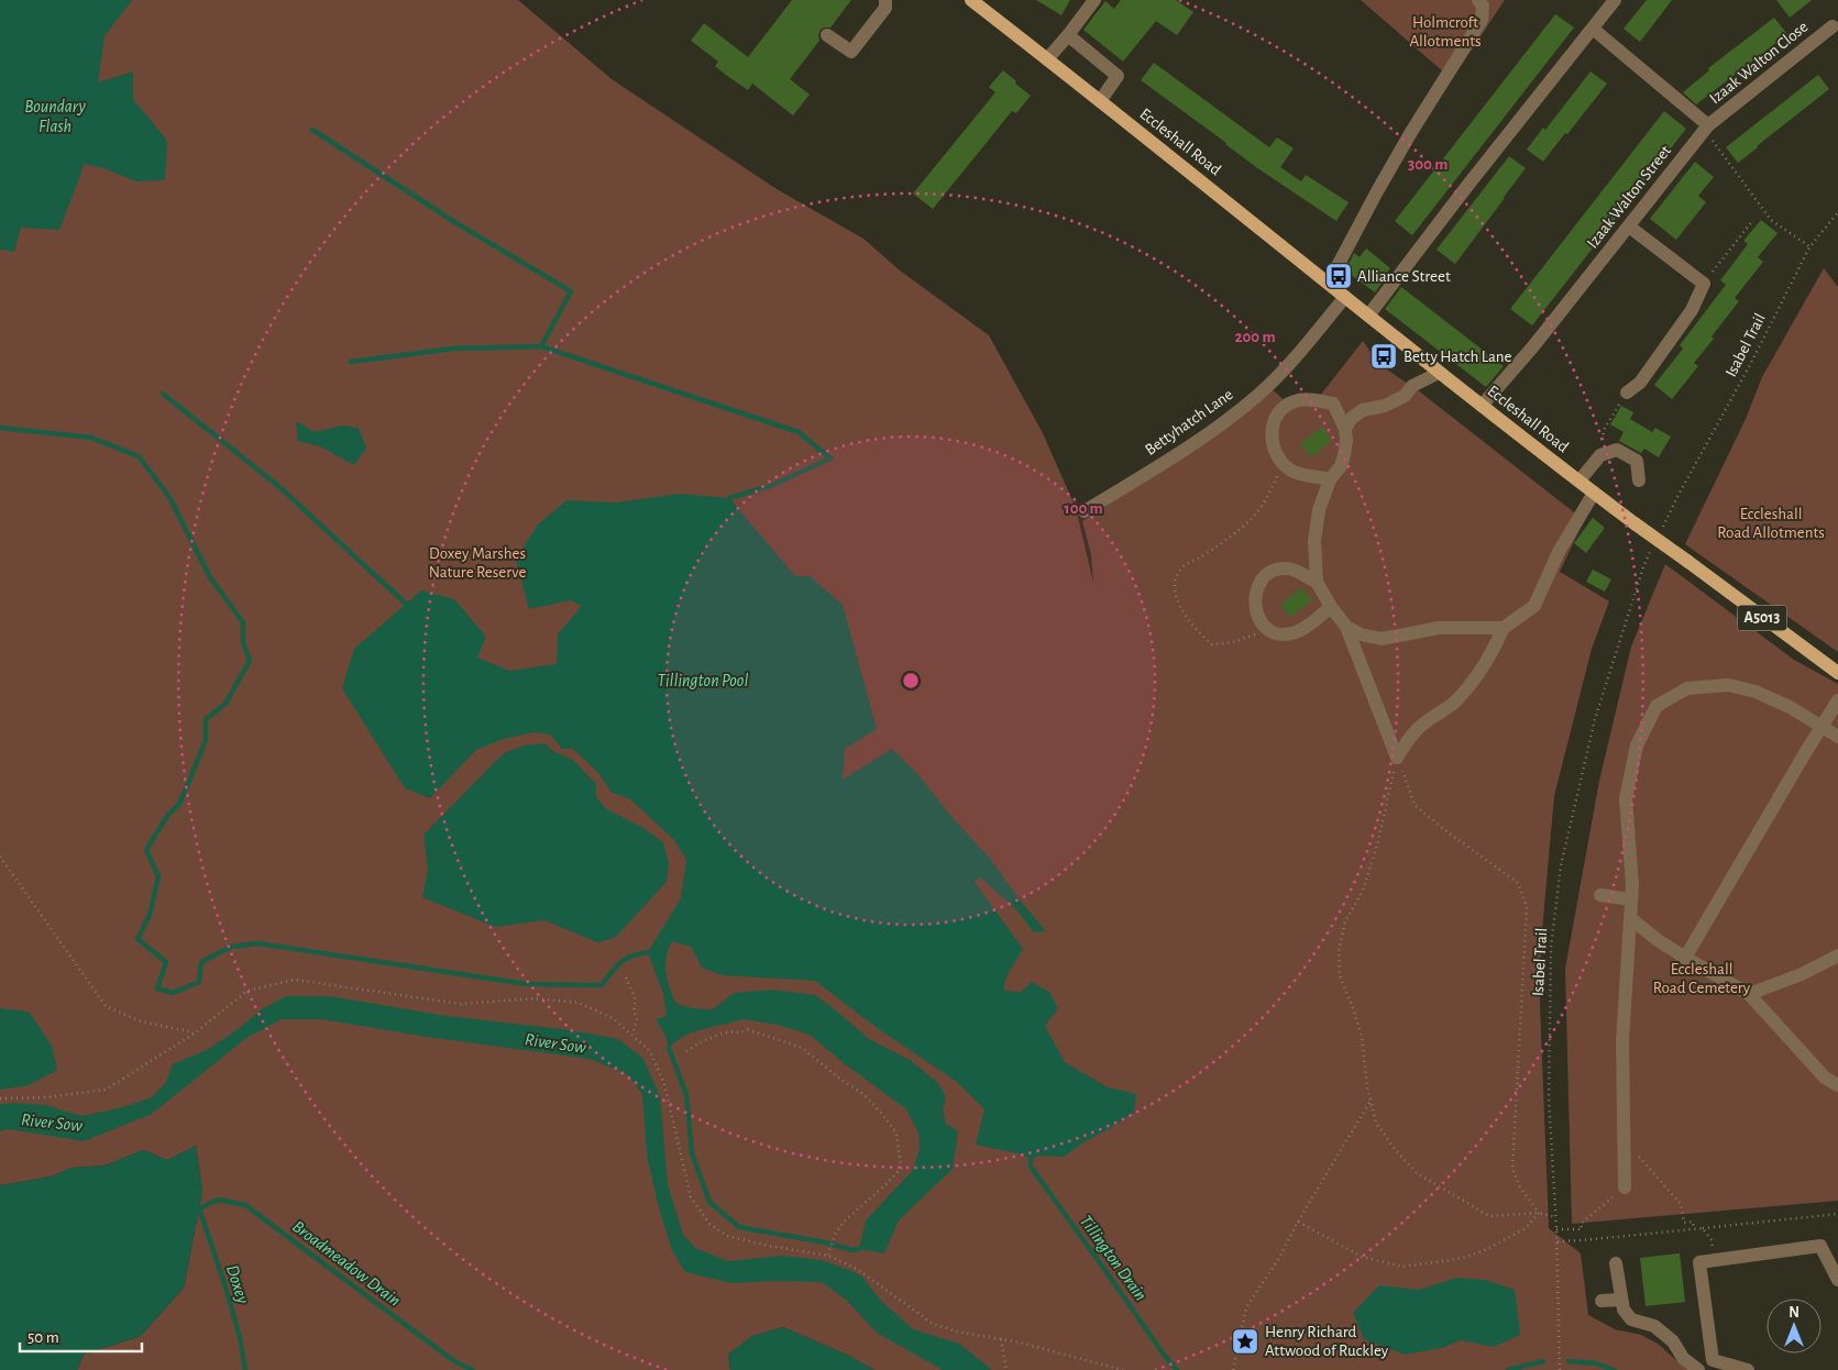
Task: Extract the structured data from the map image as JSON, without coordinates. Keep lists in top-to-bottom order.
{
  "streets": {
    "main road": ["Eccleshall Road", "A5013"],
    "street": ["Izaak Walton Close", "Izaak Walton Street", "Bettyhatch Lane"],
    "path": ["Isabel Trail"]
  },
  "crossings": [
    ["Izaak Walton Close", "Izaak Walton Street"],
    ["Eccleshall Road", "Izaak Walton Street"],
    ["Eccleshall Road", "Bettyhatch Lane"]
  ],
  "water": [
    "Boundary Flash",
    "Tillington Pool",
    "River Sow",
    "Tillington Drain",
    "Broadmeadow Drain",
    "Doxey"
  ],
  "parks": [
    "Holmcroft Allotments",
    "Eccleshall Road Allotments",
    "Doxey Marshes Nature Reserve",
    "Eccleshall Road Cemetery"
  ],
  "places": {
    "bus stop": ["Alliance Street", "Betty Hatch Lane"],
    "place": ["Henry Richard Attwood of Ruckley"]
  },
  "scale_bar": "50 m",
  "north": "top",
  "rings": ["300 m", "200 m", "100 m"]
}
